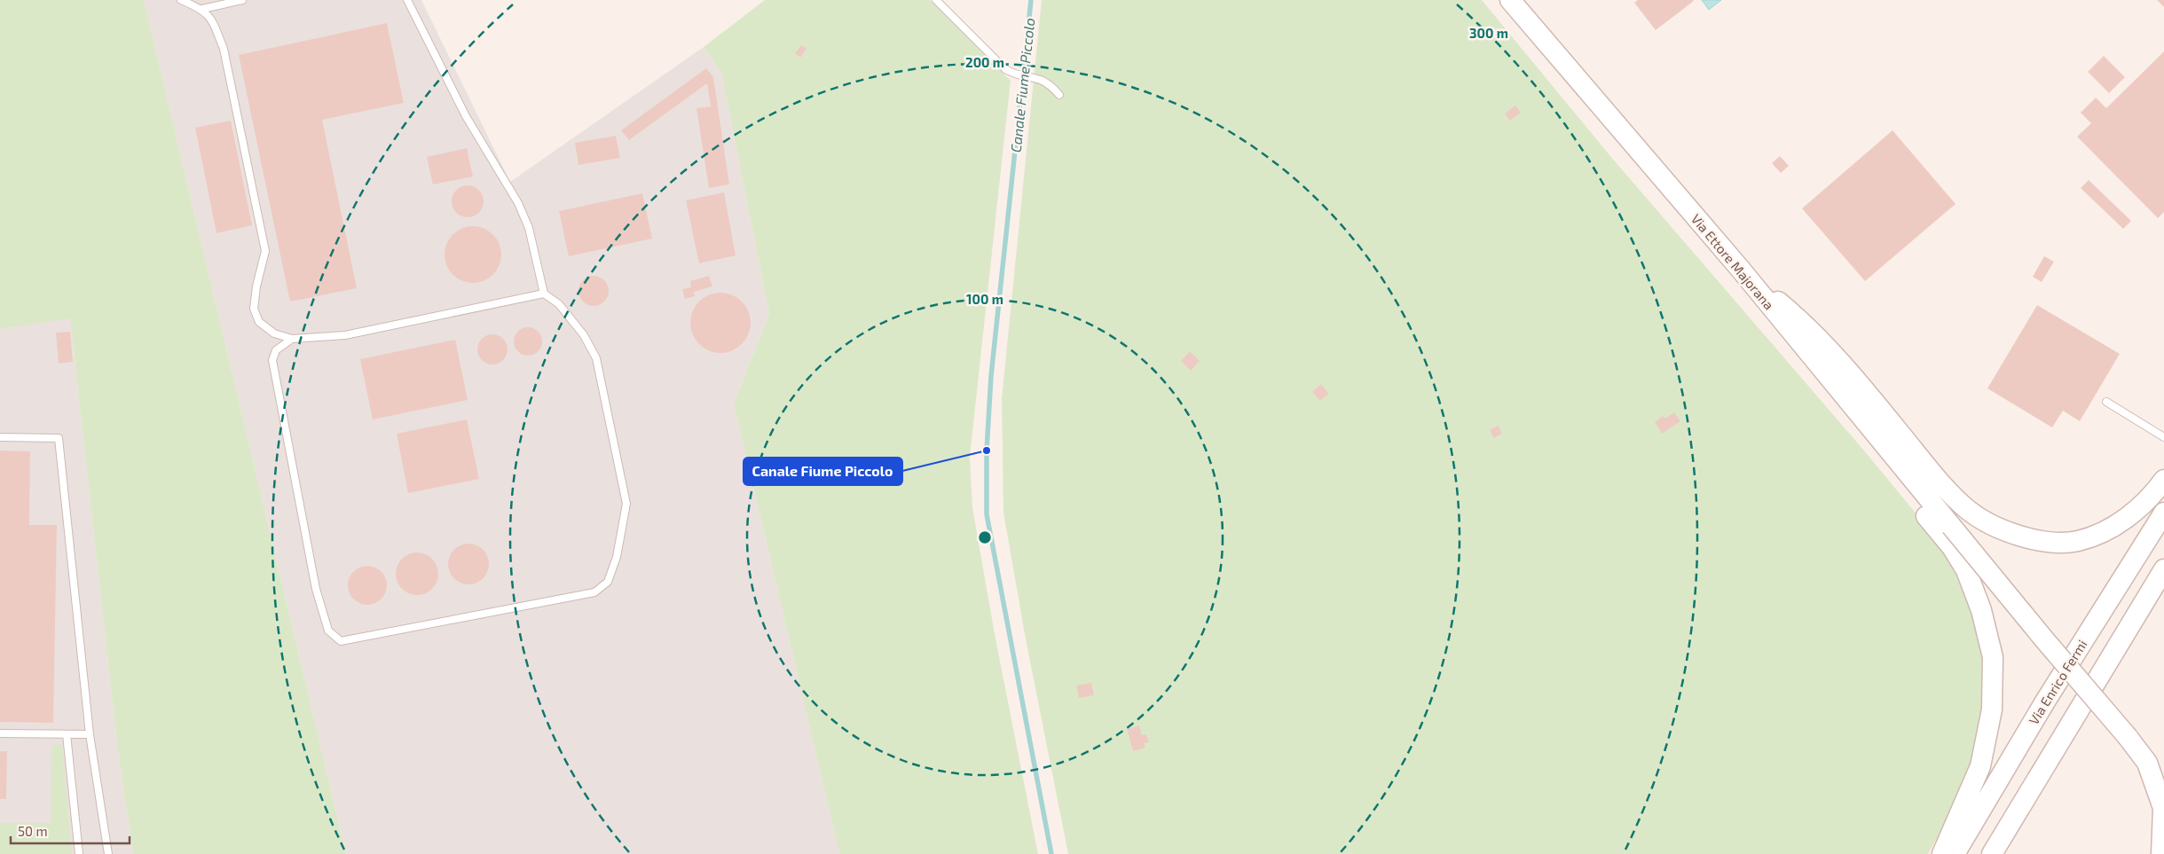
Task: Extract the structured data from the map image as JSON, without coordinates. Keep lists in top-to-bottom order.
{
  "streets": {
    "main road": ["Via Ettore Majorana", "Via Enrico Fermi"]
  },
  "water": ["Canale Fiume Piccolo"],
  "places": ["Canale Fiume Piccolo"],
  "scale_bar": "50 m",
  "rings": ["300 m", "200 m", "100 m"]
}
